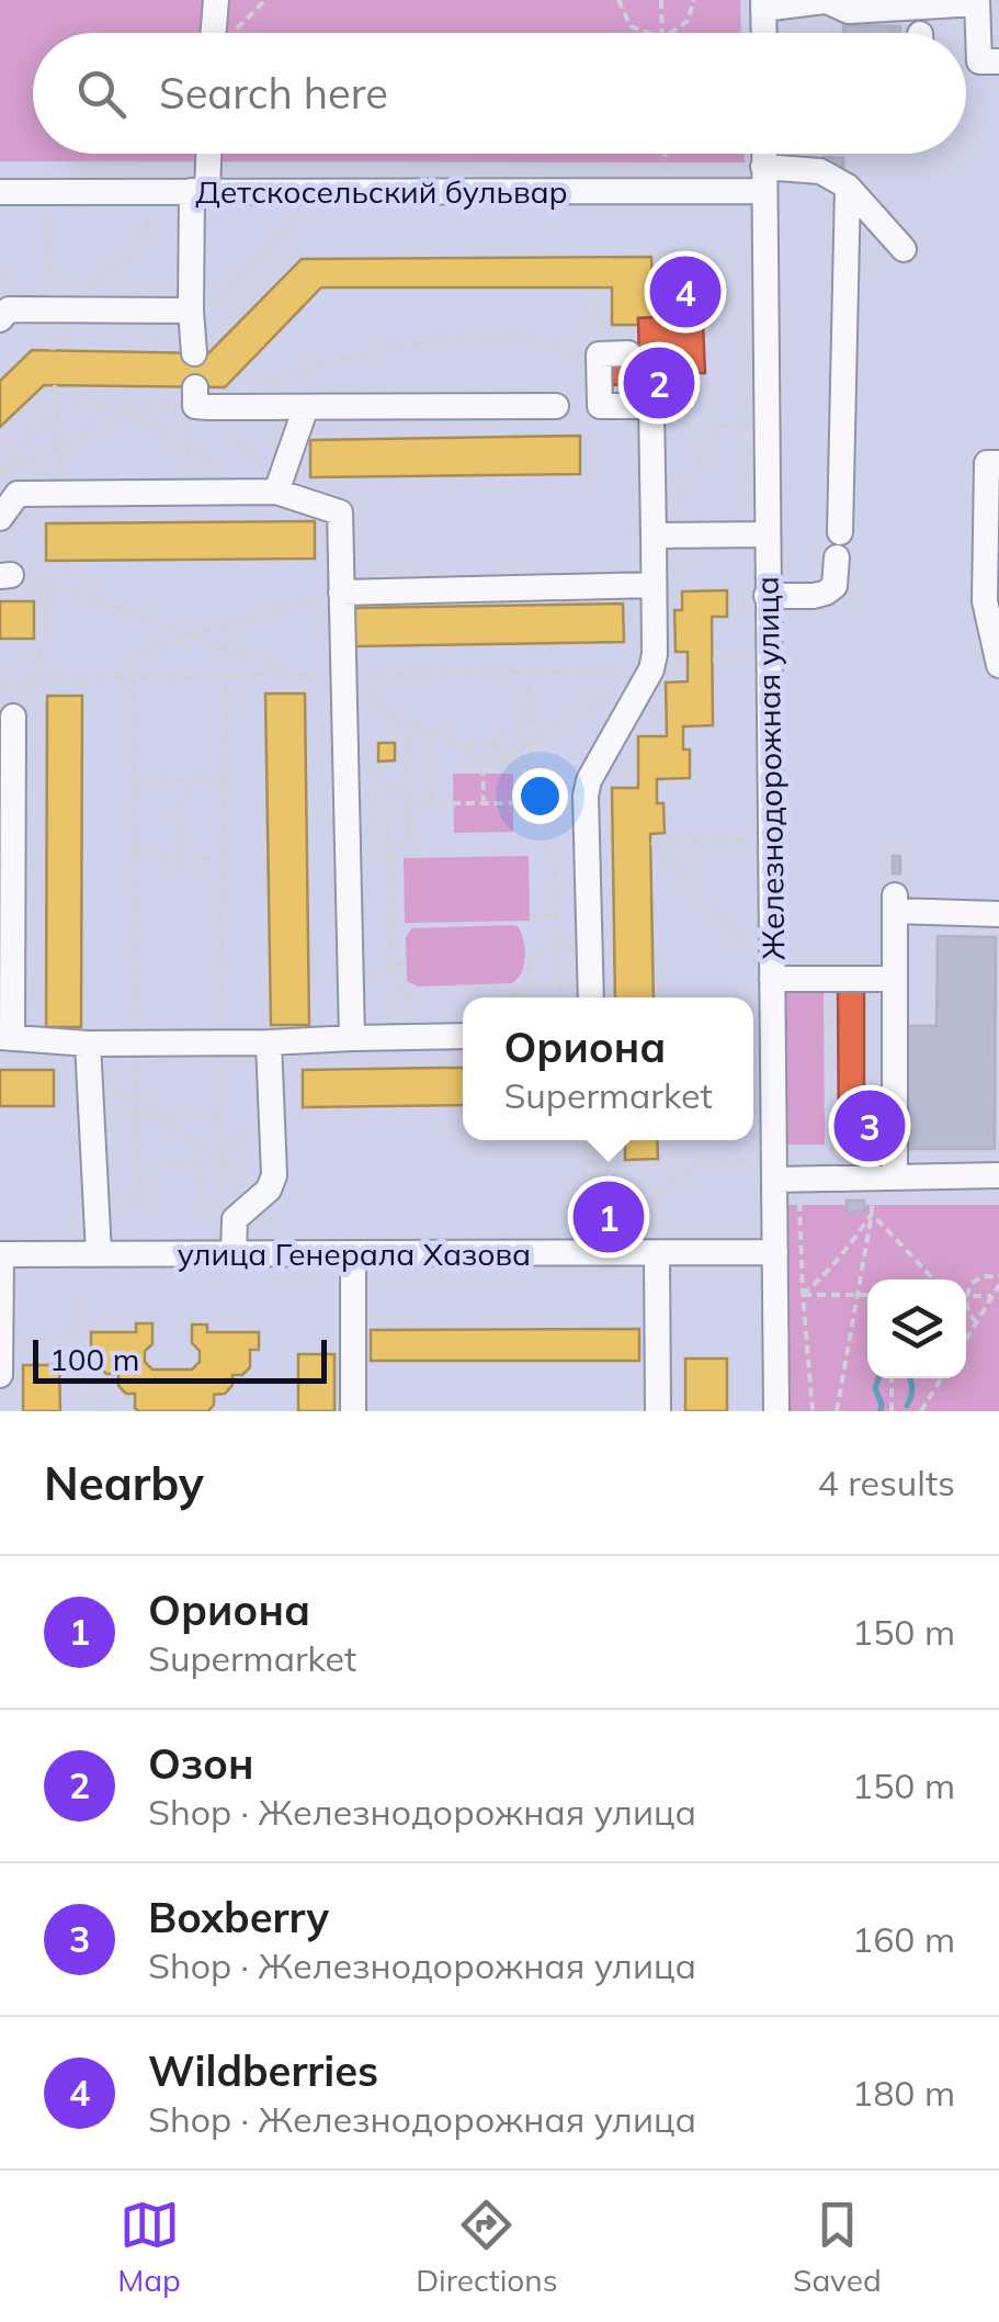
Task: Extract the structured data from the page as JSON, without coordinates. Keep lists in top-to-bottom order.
{
  "streets": {
    "street": ["Детскосельский бульвар", "Железнодорожная улица", "улица Генерала Хазова"]
  },
  "crossings": [
    ["Детскосельский бульвар", "Железнодорожная улица"],
    ["Железнодорожная улица", "улица Генерала Хазова"]
  ],
  "scale_bar": "100 m",
  "page": {
    "search": "Search here",
    "pins": [
      "4",
      "2",
      "3",
      "1"
    ],
    "popup": ["Ориона", "Supermarket"],
    "scale": "100 m",
    "heading": ["Nearby", "4 results"],
    "list": [
      {
        "mark": "1",
        "name": "Ориона",
        "note": "Supermarket",
        "value": "150 m"
      },
      {
        "mark": "2",
        "name": "Озон",
        "note": "Shop · Железнодорожная улица",
        "value": "150 m"
      },
      {
        "mark": "3",
        "name": "Boxberry",
        "note": "Shop · Железнодорожная улица",
        "value": "160 m"
      },
      {
        "mark": "4",
        "name": "Wildberries",
        "note": "Shop · Железнодорожная улица",
        "value": "180 m"
      }
    ],
    "nav": ["Map", "Directions", "Saved"]
  }
}
